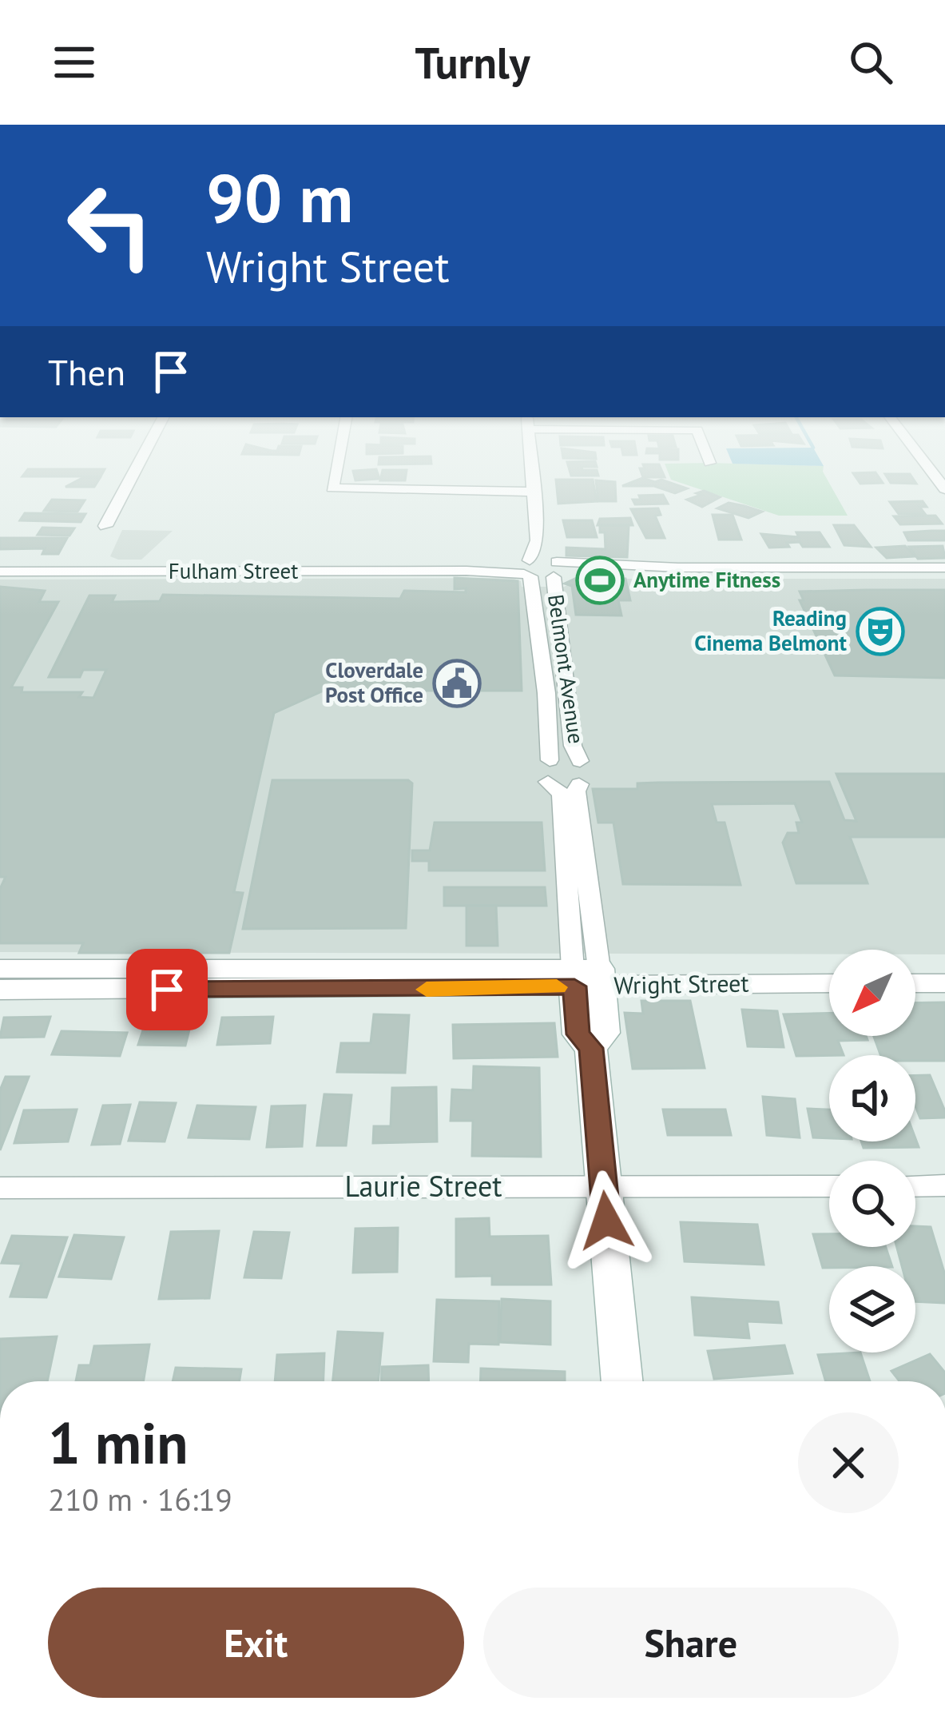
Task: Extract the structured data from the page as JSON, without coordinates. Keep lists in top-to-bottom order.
{
  "streets": {
    "main road": ["Belmont Avenue"],
    "street": ["Fulham Street", "Wright Street", "Laurie Street"]
  },
  "crossings": [
    ["Fulham Street", "Belmont Avenue"],
    ["Belmont Avenue", "Wright Street"],
    ["Belmont Avenue", "Laurie Street"]
  ],
  "places": {
    "sports": ["Anytime Fitness"],
    "theatre": ["Reading Cinema Belmont"],
    "public building": ["Cloverdale Post Office"]
  },
  "north": "bottom left",
  "page": {
    "header": "Turnly",
    "turn": ["90 m", "Wright Street"],
    "then": "Then",
    "heading": ["1 min", "210 m · 16:19"],
    "buttons": ["Exit", "Share"]
  }
}
